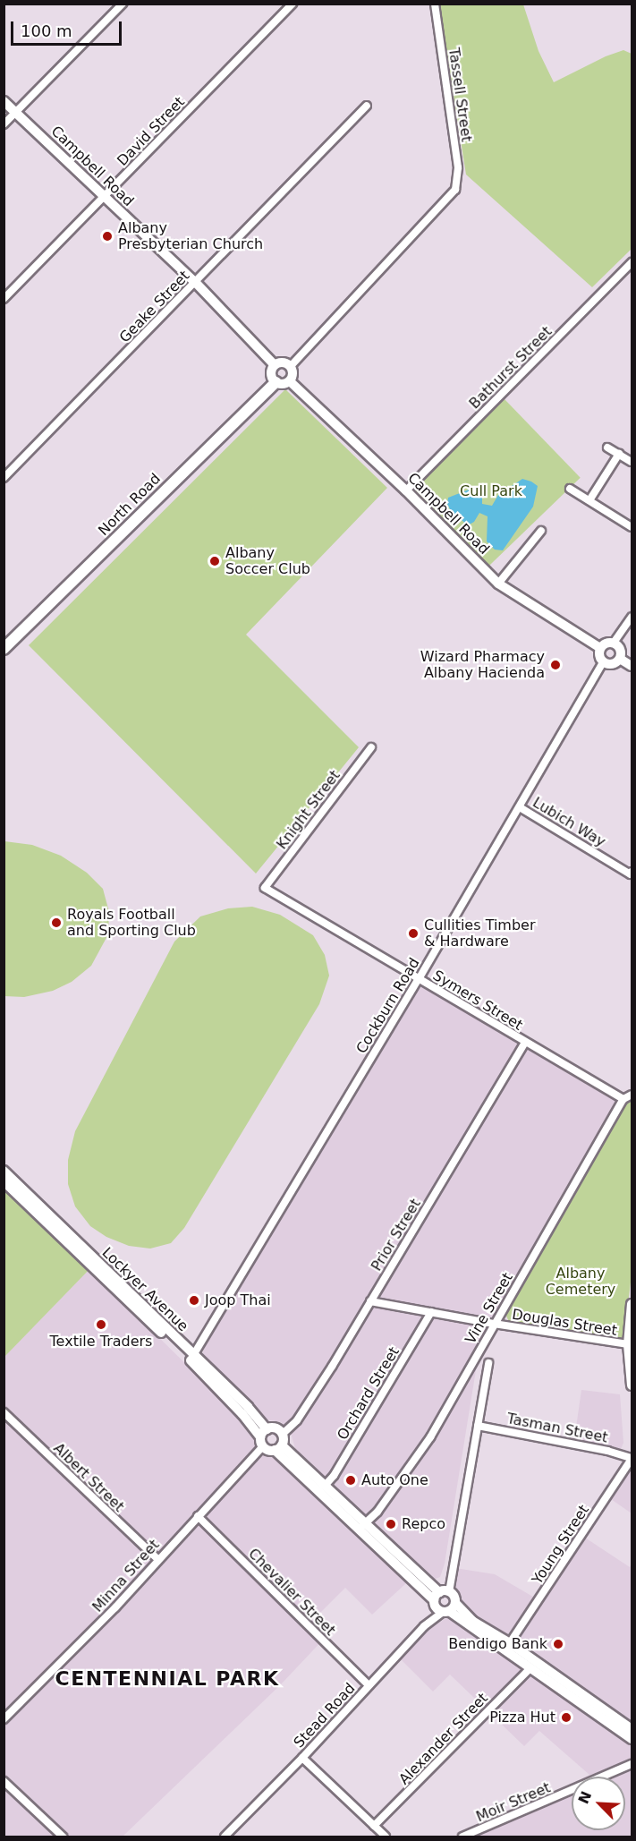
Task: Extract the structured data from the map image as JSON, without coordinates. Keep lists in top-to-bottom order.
{
  "streets": {
    "main road": ["Campbell Road", "North Road", "Lockyer Avenue"],
    "street": [
      "Tassell Street",
      "David Street",
      "Geake Street",
      "Bathurst Street",
      "Knight Street",
      "Lubich Way",
      "Symers Street",
      "Cockburn Road",
      "Prior Street",
      "Vine Street",
      "Douglas Street",
      "Orchard Street",
      "Tasman Street",
      "Albert Street",
      "Young Street",
      "Minna Street",
      "Chevalier Street",
      "Stead Road",
      "Alexander Street",
      "Moir Street"
    ]
  },
  "crossings": [
    ["Tassell Street", "Campbell Road"],
    ["Tassell Street", "North Road"],
    ["David Street", "Campbell Road"],
    ["Campbell Road", "Geake Street"],
    ["Campbell Road", "Bathurst Street"],
    ["Campbell Road", "North Road"],
    ["Campbell Road", "Cockburn Road"],
    ["Knight Street", "Symers Street"],
    ["Lubich Way", "Cockburn Road"],
    ["Symers Street", "Cockburn Road"],
    ["Symers Street", "Prior Street"],
    ["Symers Street", "Vine Street"],
    ["Cockburn Road", "Lockyer Avenue"],
    ["Prior Street", "Douglas Street"],
    ["Lockyer Avenue", "Minna Street"],
    ["Vine Street", "Douglas Street"],
    ["Douglas Street", "Orchard Street"],
    ["Tasman Street", "Young Street"],
    ["Albert Street", "Minna Street"],
    ["Minna Street", "Chevalier Street"],
    ["Chevalier Street", "Stead Road"]
  ],
  "districts": ["CENTENNIAL PARK"],
  "parks": ["Cull Park", "Albany Cemetery"],
  "places": [
    "Albany Presbyterian Church",
    "Albany Soccer Club",
    "Wizard Pharmacy Albany Hacienda",
    "Royals Football and Sporting Club",
    "Cullities Timber & Hardware",
    "Joop Thai",
    "Textile Traders",
    "Auto One",
    "Repco",
    "Bendigo Bank",
    "Pizza Hut"
  ],
  "scale_bar": "100 m",
  "north": "top left"
}
